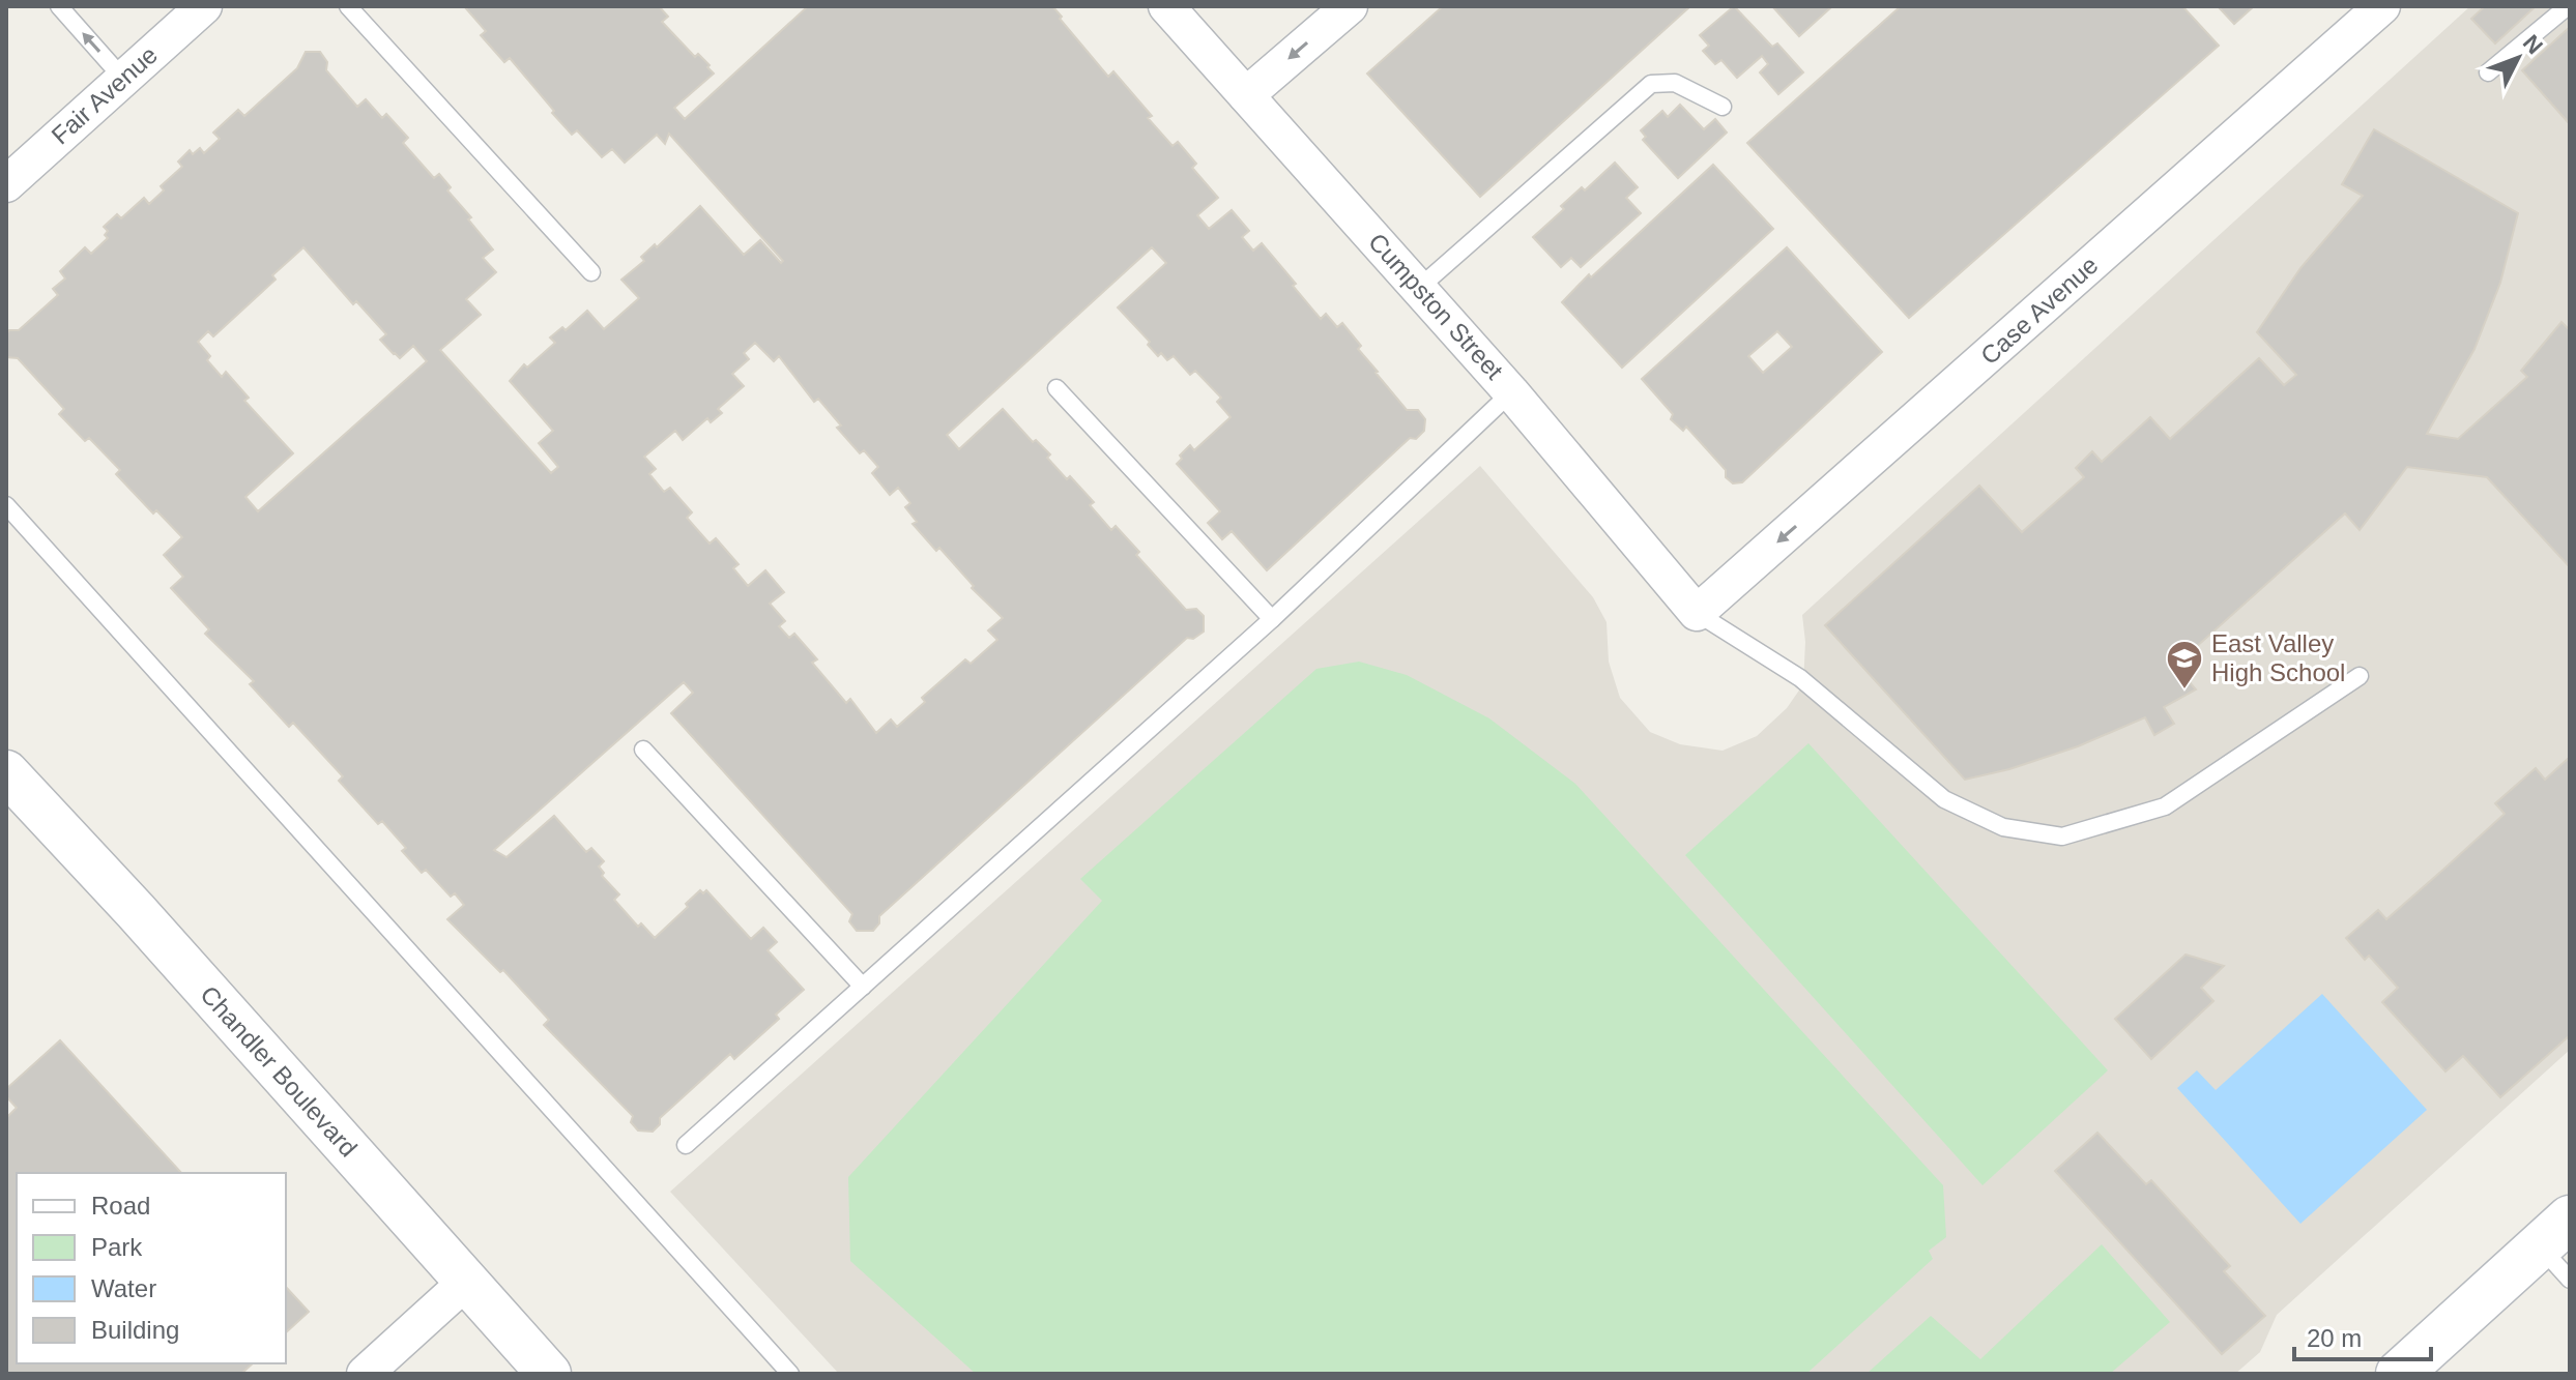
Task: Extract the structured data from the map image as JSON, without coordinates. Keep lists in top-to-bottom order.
{
  "streets": {
    "street": [
      "Fair Avenue",
      "Cumpston Street",
      "Case Avenue",
      "Chandler Boulevard"
    ]
  },
  "crossings": [
    ["Cumpston Street", "Case Avenue"]
  ],
  "one_way": ["Case Avenue"],
  "places": {
    "school or university": ["East Valley High School"]
  },
  "legend": [
    "Road",
    "Park",
    "Water",
    "Building"
  ],
  "scale_bar": "20 m",
  "north": "top right"
}
